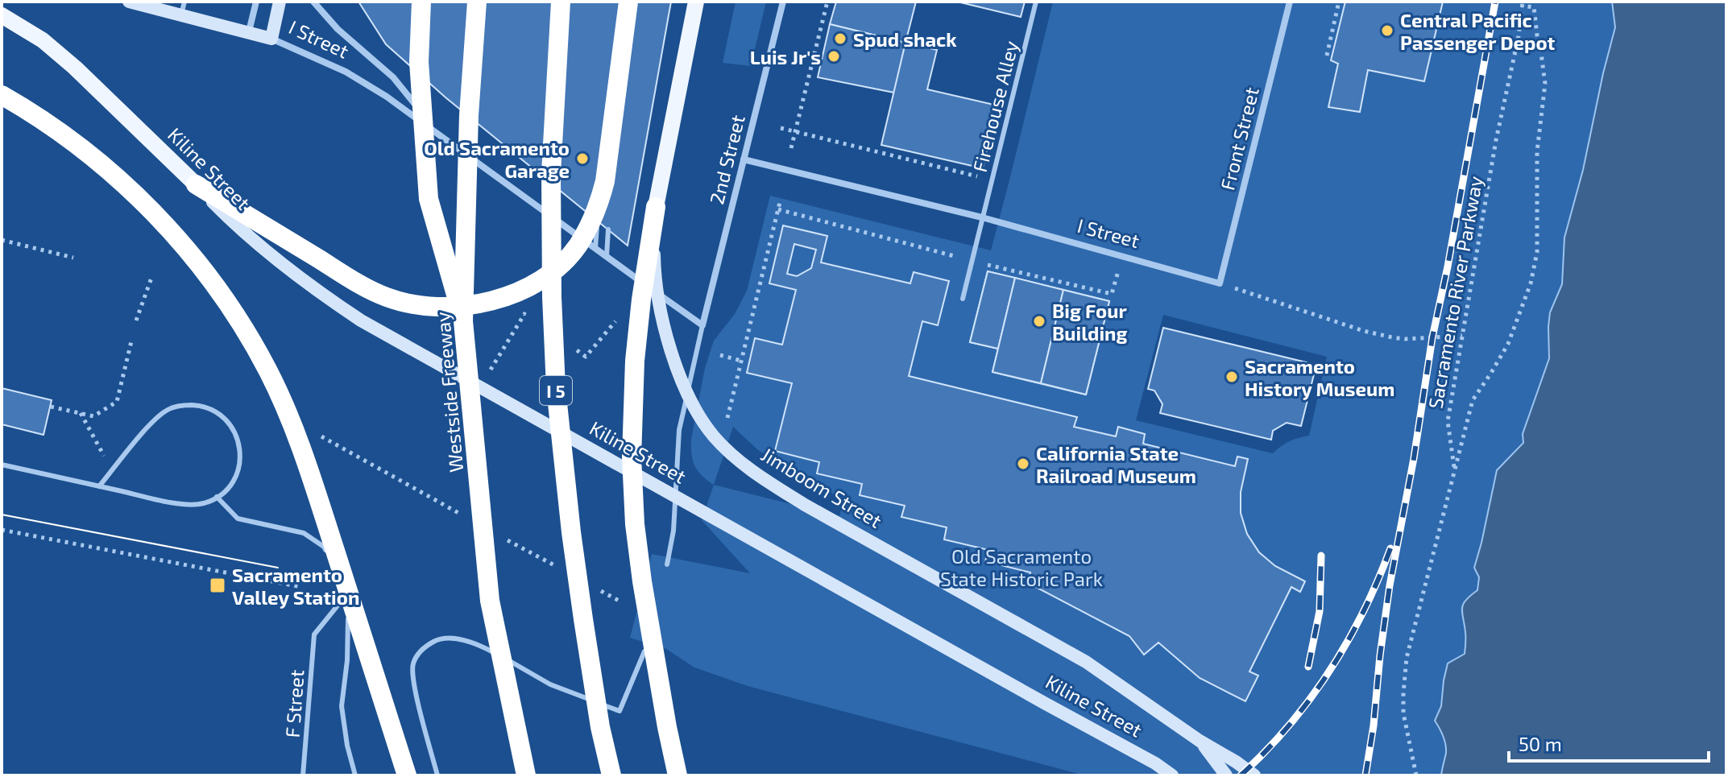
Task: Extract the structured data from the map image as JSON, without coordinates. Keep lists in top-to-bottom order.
{
  "streets": {
    "highway": ["I 5", "Westside Freeway"],
    "main road": ["I Street", "Kiline Street", "Jimboom Street"],
    "street": ["Front Street", "2nd Street"],
    "lane": ["Firehouse Alley", "F Street"],
    "path": ["Sacramento River Parkway"]
  },
  "crossings": [
    ["I Street", "Firehouse Alley"],
    ["I Street", "Front Street"],
    ["I Street", "2nd Street"]
  ],
  "parks": ["Old Sacramento State Historic Park"],
  "places": {
    "other": [
      "Central Pacific Passenger Depot",
      "Spud shack",
      "Luis Jr's",
      "Old Sacramento Garage",
      "Big Four Building",
      "Sacramento History Museum",
      "California State Railroad Museum"
    ],
    "transit": ["Sacramento Valley Station"]
  },
  "scale_bar": "50 m"
}
